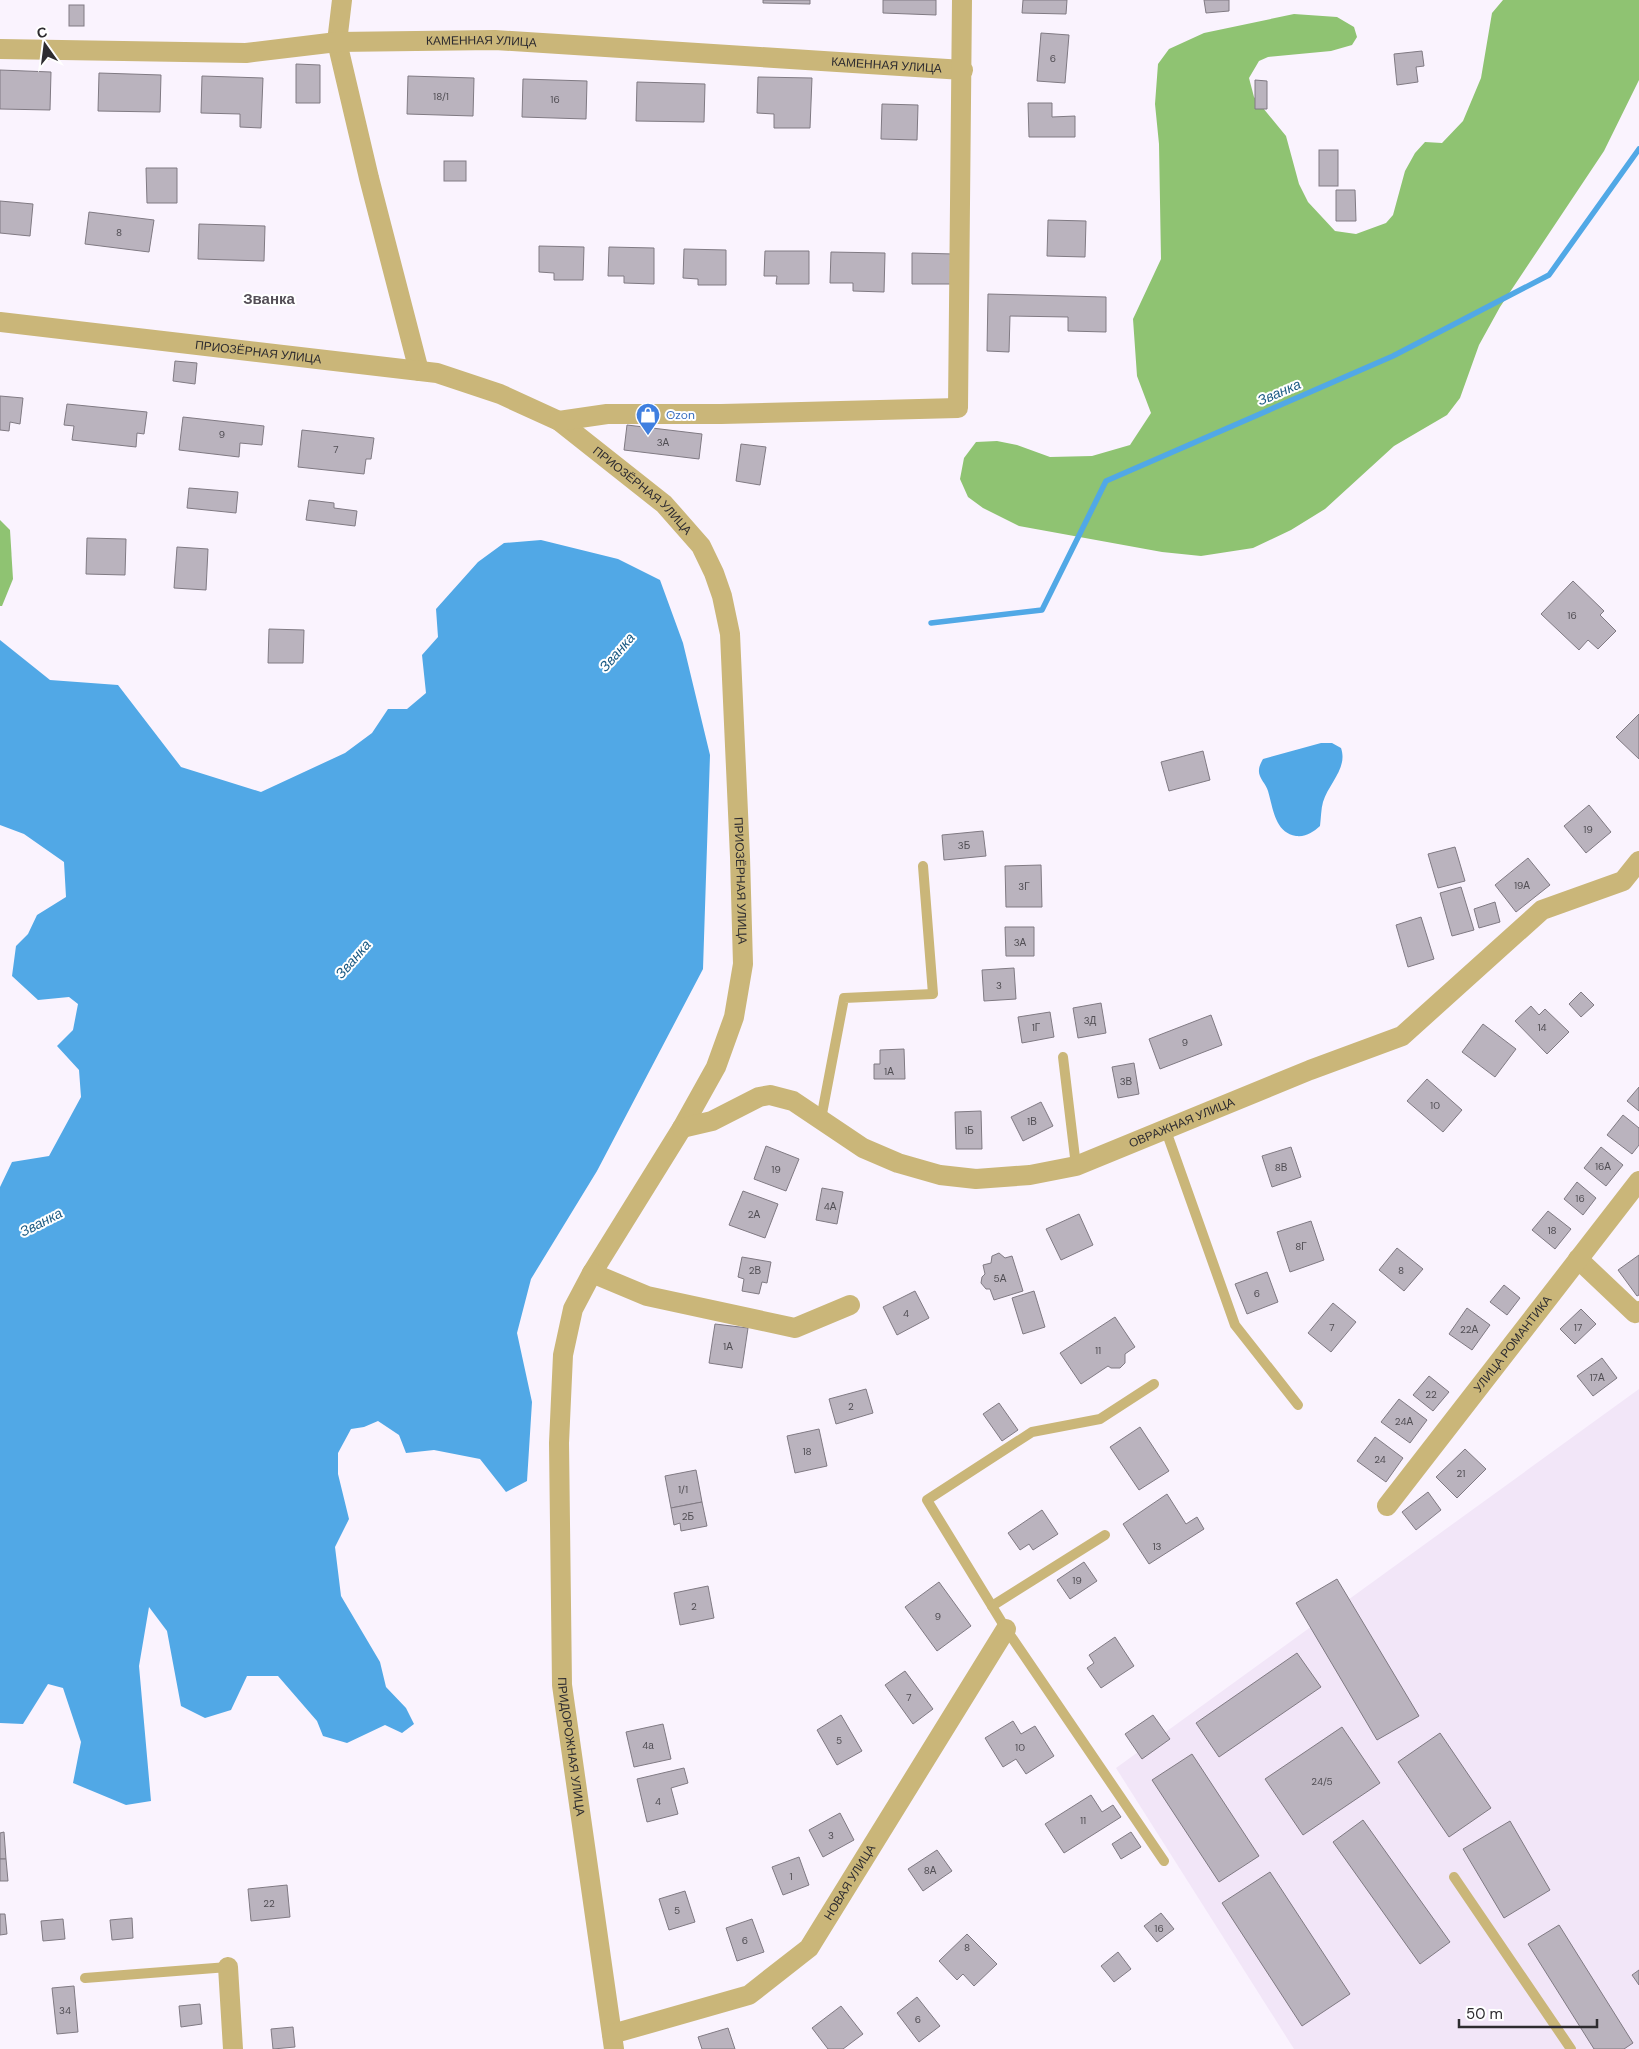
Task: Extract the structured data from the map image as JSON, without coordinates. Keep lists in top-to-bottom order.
{
  "streets": {
    "street": [
      "КАМЕННАЯ УЛИЦА",
      "ПРИОЗЁРНАЯ УЛИЦА",
      "ОВРАЖНАЯ УЛИЦА",
      "УЛИЦА РОМАНТИКА",
      "ПРИДОРОЖНАЯ УЛИЦА",
      "НОВАЯ УЛИЦА"
    ]
  },
  "crossings": [
    ["ПРИОЗЁРНАЯ УЛИЦА", "ОВРАЖНАЯ УЛИЦА"],
    ["ПРИОЗЁРНАЯ УЛИЦА", "ПРИДОРОЖНАЯ УЛИЦА"],
    ["ПРИДОРОЖНАЯ УЛИЦА", "НОВАЯ УЛИЦА"]
  ],
  "districts": ["Званка"],
  "water": ["Званка"],
  "places": {
    "shop": ["Ozon"]
  },
  "house_numbers": [
    "6",
    "18/1",
    "16",
    "8",
    "9",
    "3А",
    "7",
    "16",
    "19",
    "3Б",
    "19А",
    "3Г",
    "3А",
    "3",
    "3Д",
    "1Г",
    "14",
    "9",
    "1А",
    "3В",
    "10",
    "1В",
    "1Б",
    "16А",
    "8В",
    "19",
    "16",
    "4А",
    "2А",
    "18",
    "8Г",
    "2В",
    "8",
    "5А",
    "6",
    "4",
    "7",
    "17",
    "22А",
    "1А",
    "11",
    "17А",
    "22",
    "2",
    "24А",
    "18",
    "24",
    "21",
    "1/1",
    "2Б",
    "13",
    "19",
    "2",
    "9",
    "7",
    "5",
    "4а",
    "10",
    "24/5",
    "4",
    "11",
    "3",
    "8А",
    "1",
    "22",
    "5",
    "16",
    "6",
    "8",
    "34",
    "6"
  ],
  "scale_bar": "50 m",
  "north": "top"
}
